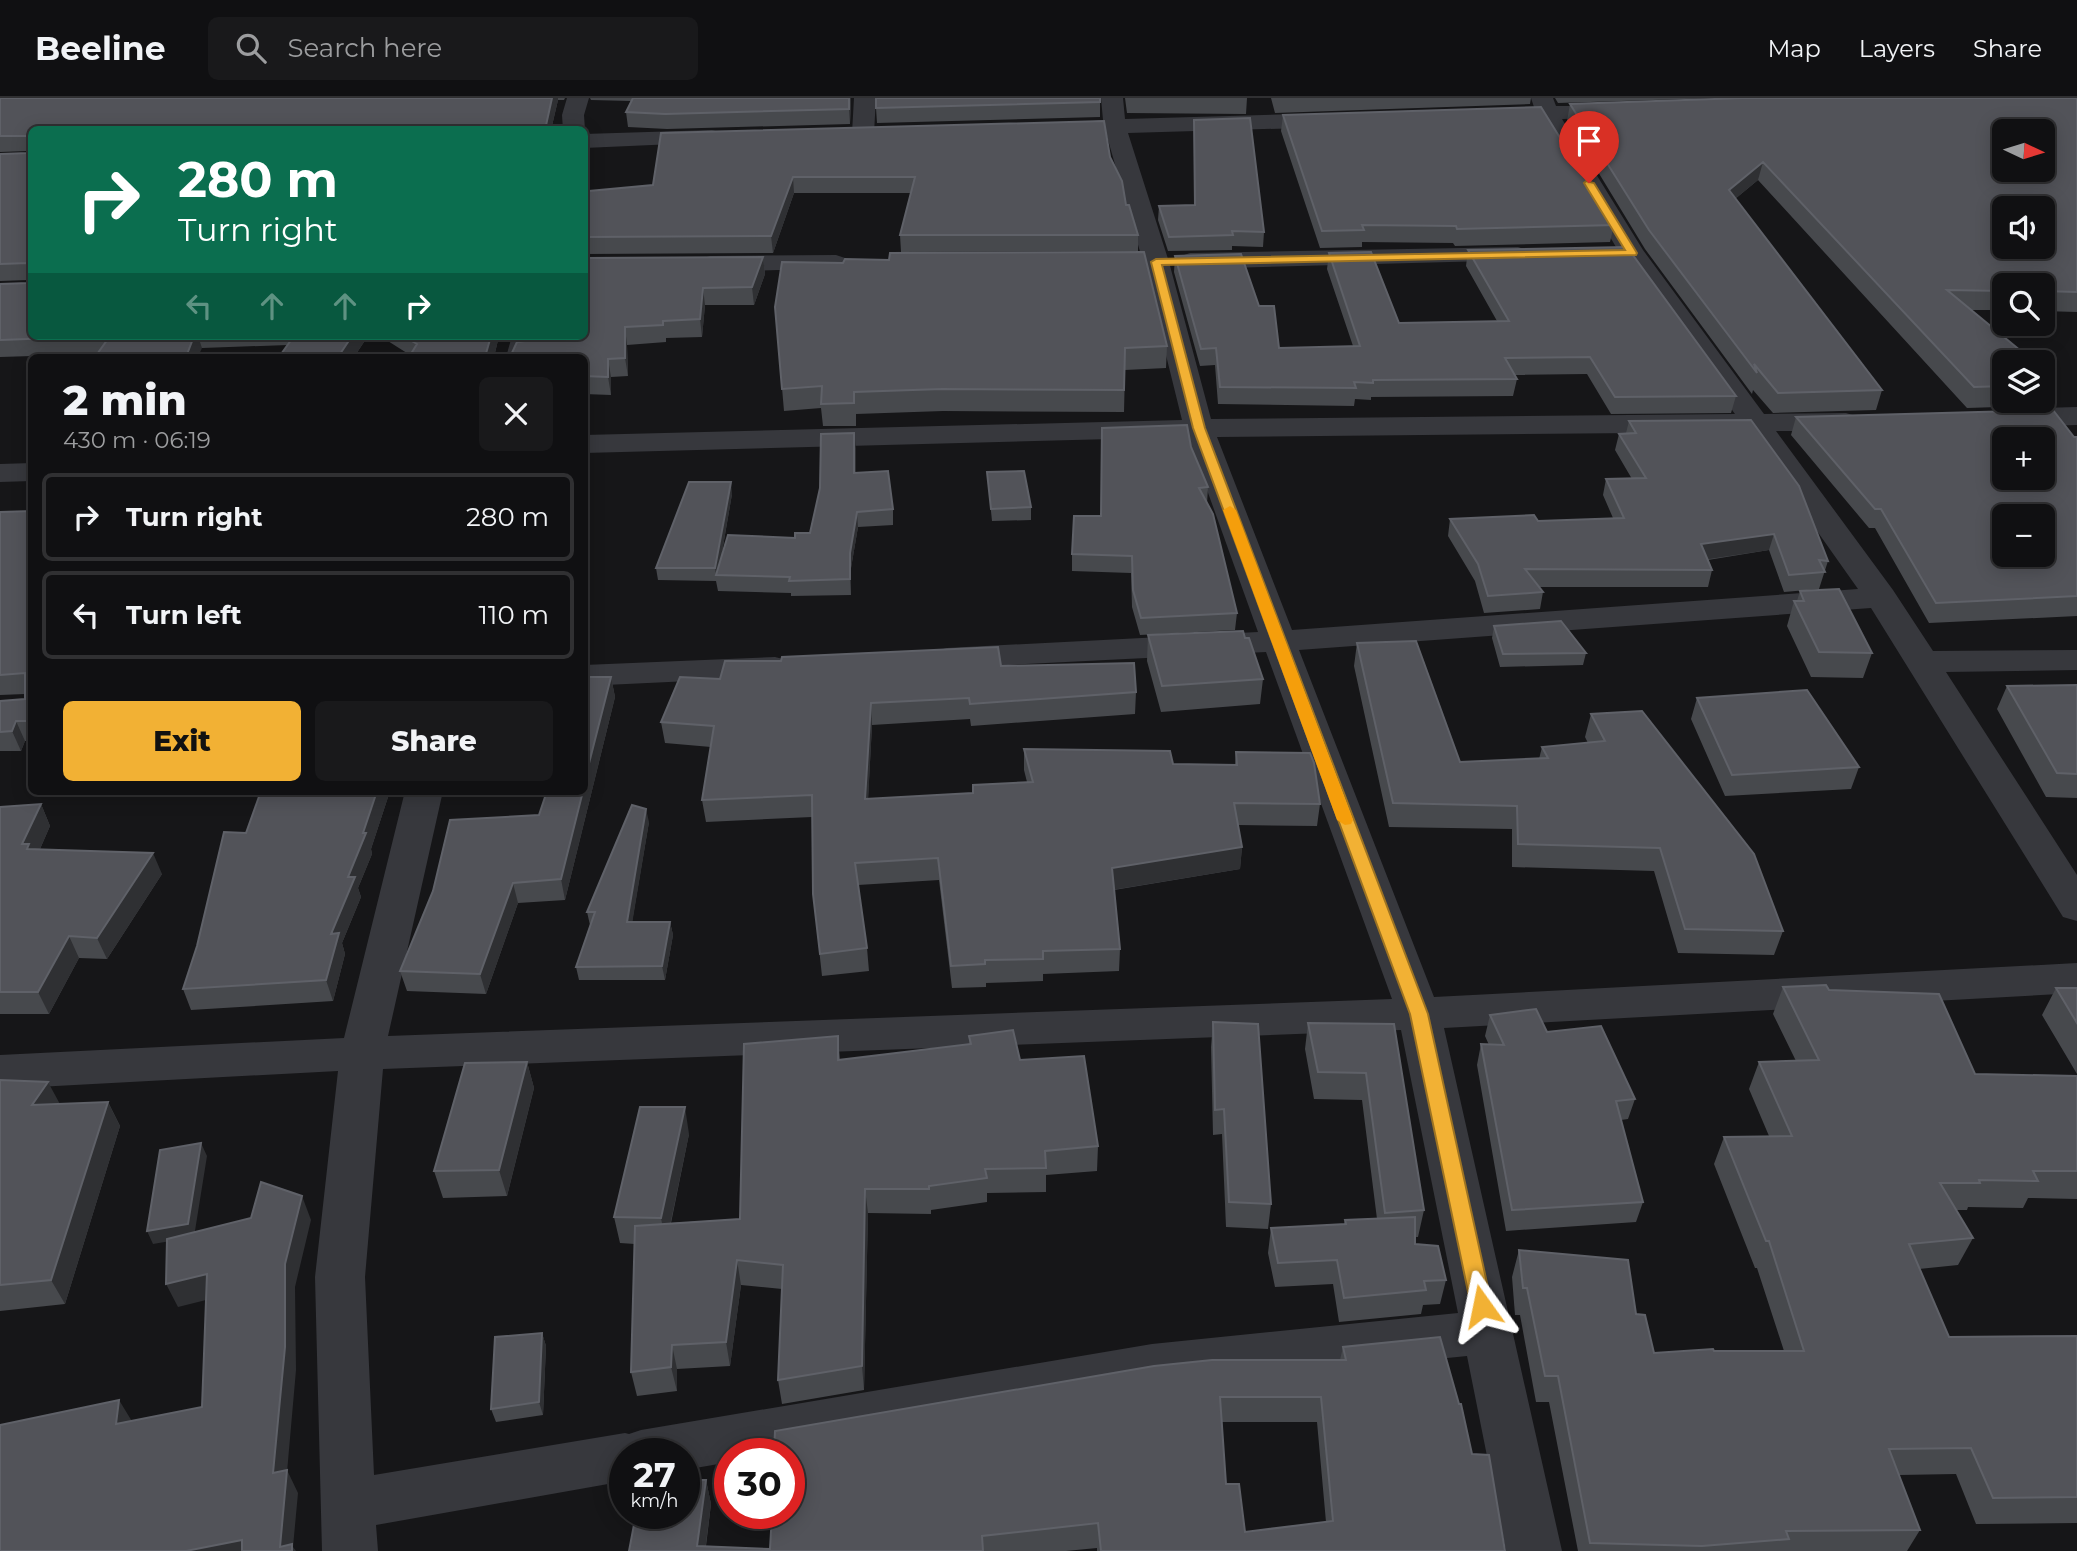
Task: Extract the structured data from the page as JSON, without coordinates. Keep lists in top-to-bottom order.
{
  "north": "right",
  "page": {
    "header": "Beeline",
    "search": "Search here",
    "nav": ["Map", "Layers", "Share"],
    "map_buttons": ["+", "−"],
    "turn": ["280 m", "Turn right"],
    "heading": ["2 min", "430 m · 06:19"],
    "list": [
      {
        "name": "Turn right",
        "value": "280 m"
      },
      {
        "name": "Turn left",
        "value": "110 m"
      }
    ],
    "buttons": ["Exit", "Share"],
    "speed": "27 km/h",
    "limit": "30"
  }
}
